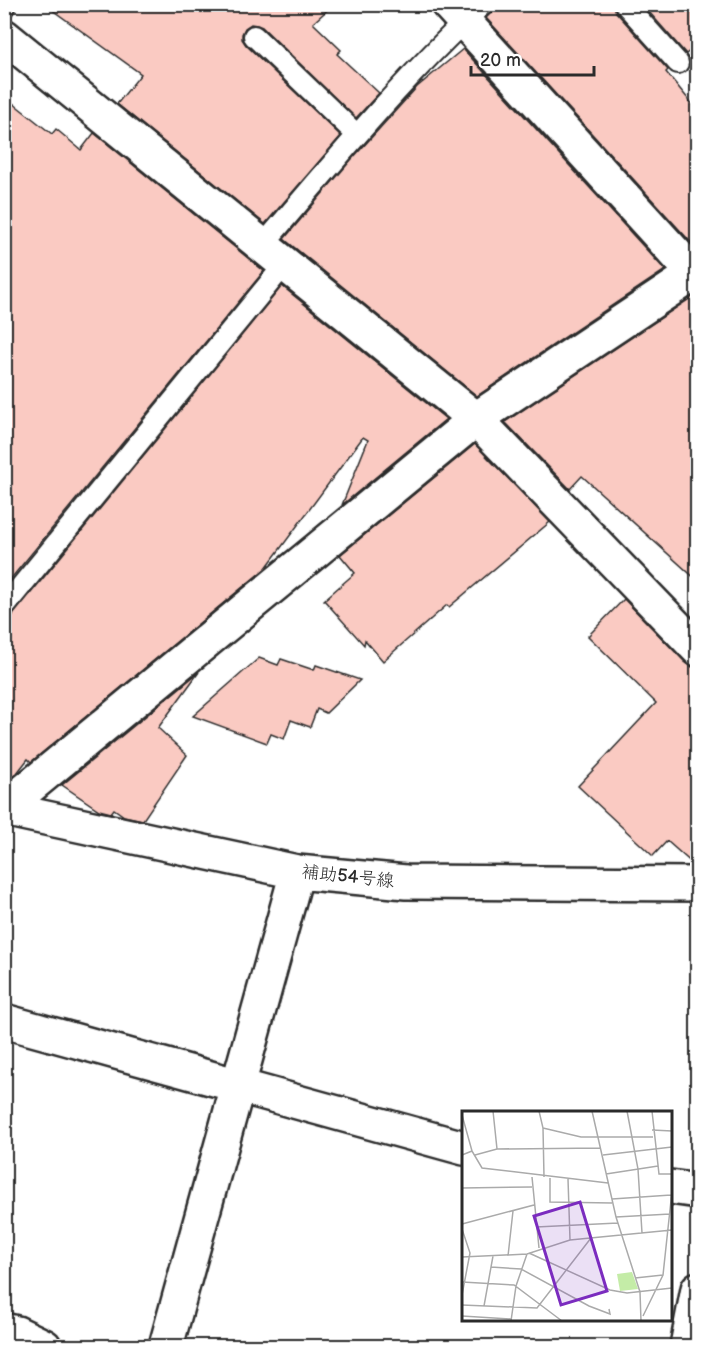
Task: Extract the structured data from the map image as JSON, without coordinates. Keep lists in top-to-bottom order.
{
  "streets": {
    "street": ["補助54号線"]
  },
  "scale_bar": "20 m"
}
